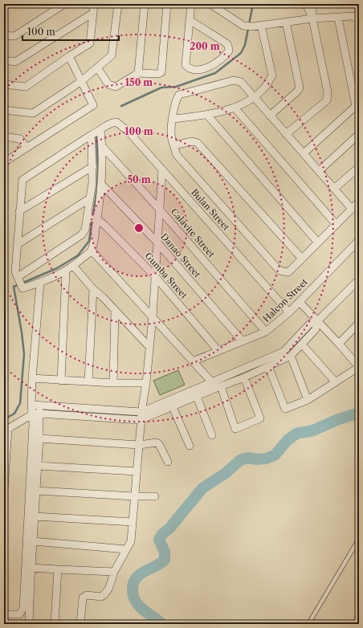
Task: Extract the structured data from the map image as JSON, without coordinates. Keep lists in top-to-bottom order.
{
  "streets": {
    "street": [
      "Bulan Street",
      "Calavite Street",
      "Danao Street",
      "Gumba Street",
      "Halcon Street"
    ]
  },
  "crossings": [
    ["Bulan Street", "Halcon Street"],
    ["Calavite Street", "Halcon Street"],
    ["Danao Street", "Halcon Street"],
    ["Gumba Street", "Halcon Street"]
  ],
  "scale_bar": "100 m",
  "rings": [
    "200 m",
    "150 m",
    "100 m",
    "50 m"
  ]
}
